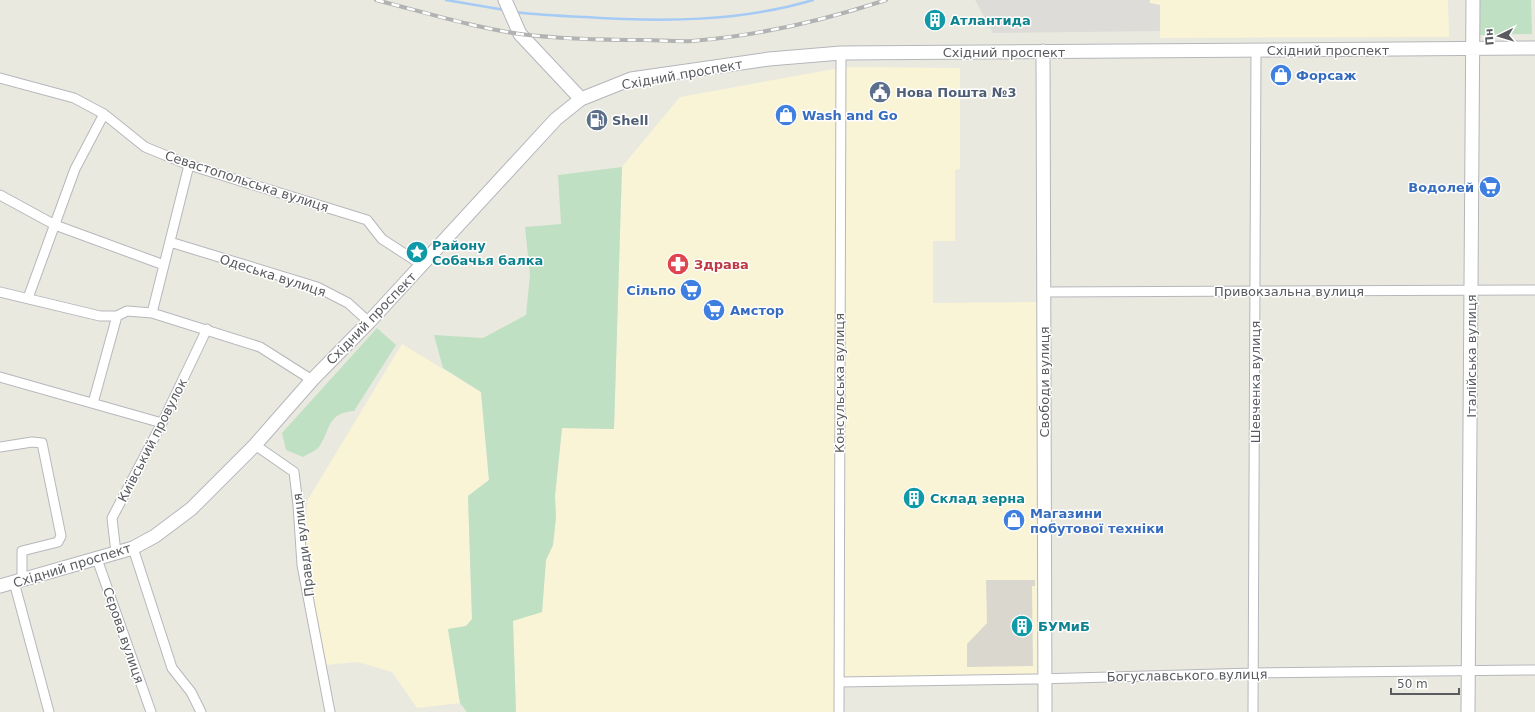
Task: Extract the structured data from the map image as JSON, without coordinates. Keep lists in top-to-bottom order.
{
  "streets": {
    "main road": ["Східний проспект", "Італійська вулиця", "Свободи вулиця"],
    "street": [
      "Севастопольська вулиця",
      "Одеська вулиця",
      "Привокзальна вулиця",
      "Шевченка вулиця",
      "Консульська вулиця",
      "Київський провулок",
      "Правди вулиця",
      "Сєрова вулиця",
      "Богуславського вулиця"
    ]
  },
  "crossings": [
    ["Східний проспект", "Севастопольська вулиця"],
    ["Східний проспект", "Одеська вулиця"],
    ["Східний проспект", "Італійська вулиця"],
    ["Східний проспект", "Свободи вулиця"],
    ["Східний проспект", "Шевченка вулиця"],
    ["Східний проспект", "Консульська вулиця"],
    ["Східний проспект", "Київський провулок"],
    ["Східний проспект", "Правди вулиця"],
    ["Східний проспект", "Сєрова вулиця"],
    ["Привокзальна вулиця", "Італійська вулиця"],
    ["Привокзальна вулиця", "Свободи вулиця"],
    ["Привокзальна вулиця", "Шевченка вулиця"],
    ["Італійська вулиця", "Богуславського вулиця"],
    ["Свободи вулиця", "Богуславського вулиця"],
    ["Шевченка вулиця", "Богуславського вулиця"],
    ["Консульська вулиця", "Богуславського вулиця"]
  ],
  "places": {
    "building": ["Атлантида", "Склад зерна", "БУМиБ"],
    "shop": ["Форсаж", "Wash and Go", "Магазини побутової техніки"],
    "public building": ["Нова Пошта №3"],
    "fuel station": ["Shell"],
    "supermarket": ["Водолей", "Сільпо", "Амстор"],
    "place": ["Району Собачья балка"],
    "pharmacy": ["Здрава"]
  },
  "scale_bar": "50 m",
  "north": "left"
}
